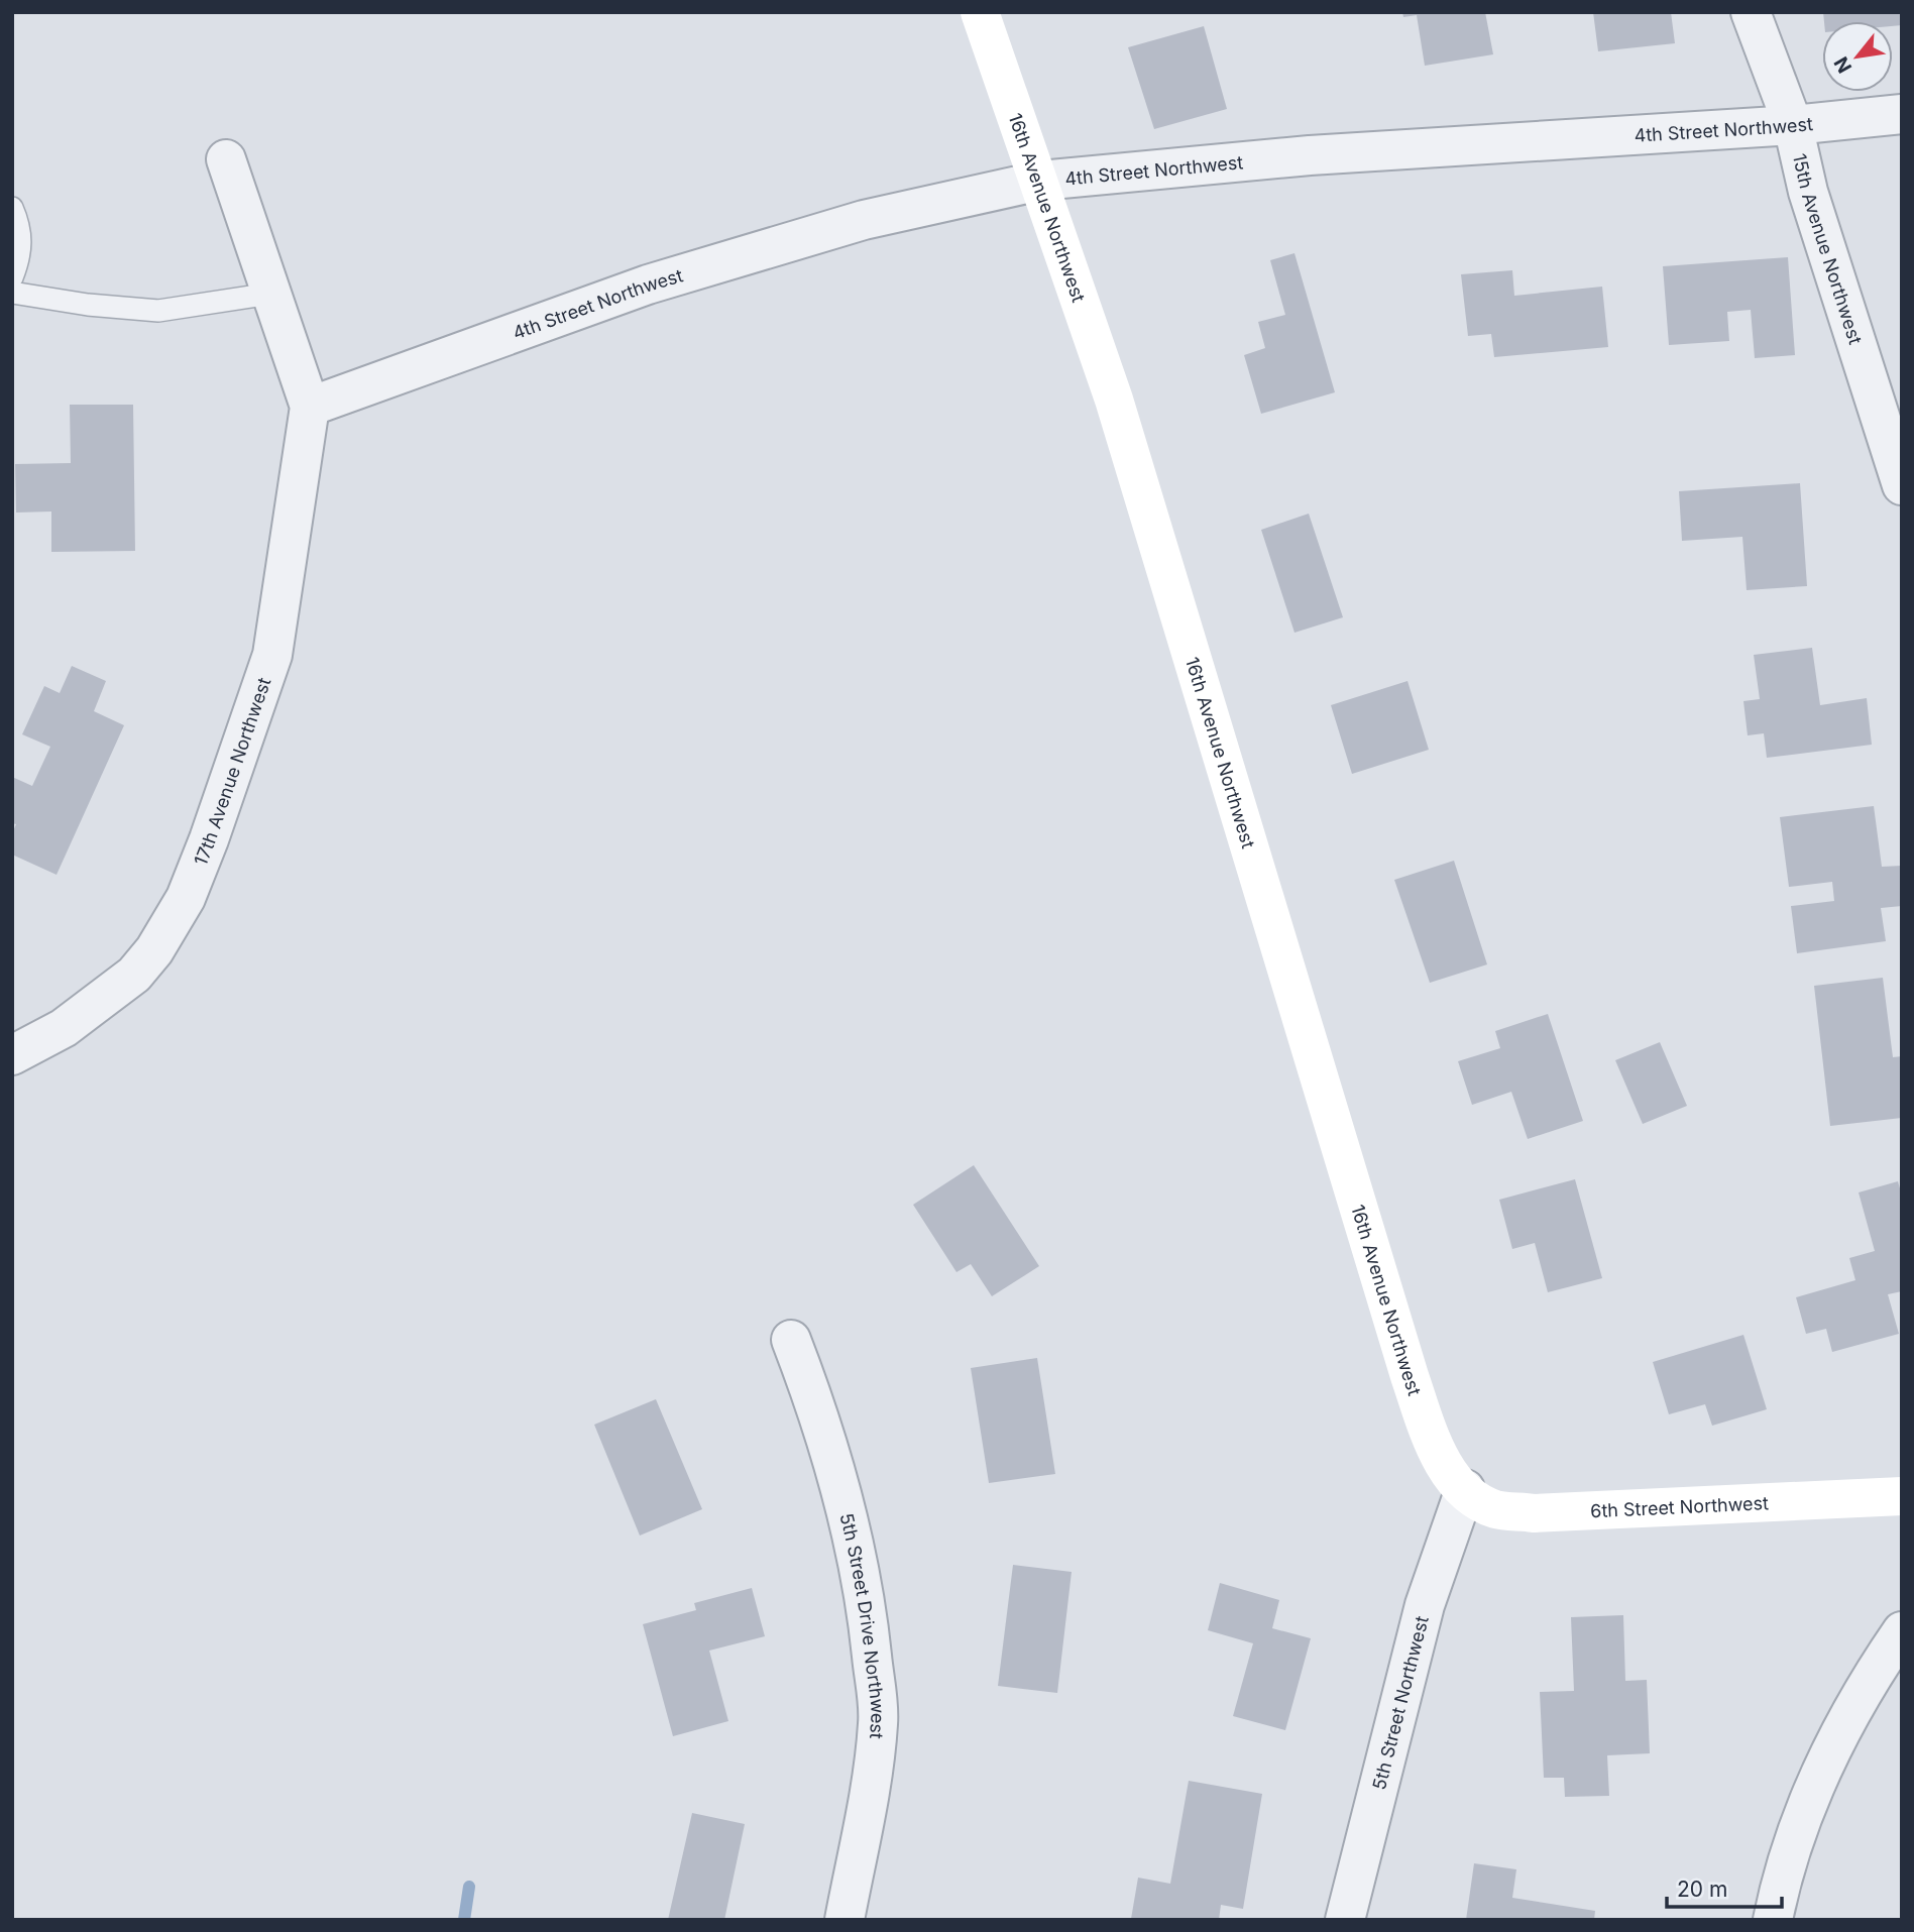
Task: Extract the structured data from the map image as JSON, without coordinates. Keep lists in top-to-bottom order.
{
  "streets": {
    "main road": ["16th Avenue Northwest", "6th Street Northwest"],
    "street": [
      "4th Street Northwest",
      "15th Avenue Northwest",
      "17th Avenue Northwest",
      "5th Street Drive Northwest",
      "5th Street Northwest"
    ]
  },
  "crossings": [
    ["4th Street Northwest", "16th Avenue Northwest"],
    ["4th Street Northwest", "15th Avenue Northwest"],
    ["4th Street Northwest", "17th Avenue Northwest"],
    ["16th Avenue Northwest", "6th Street Northwest"],
    ["16th Avenue Northwest", "5th Street Northwest"],
    ["6th Street Northwest", "5th Street Northwest"]
  ],
  "scale_bar": "20 m",
  "north": "bottom left"
}
